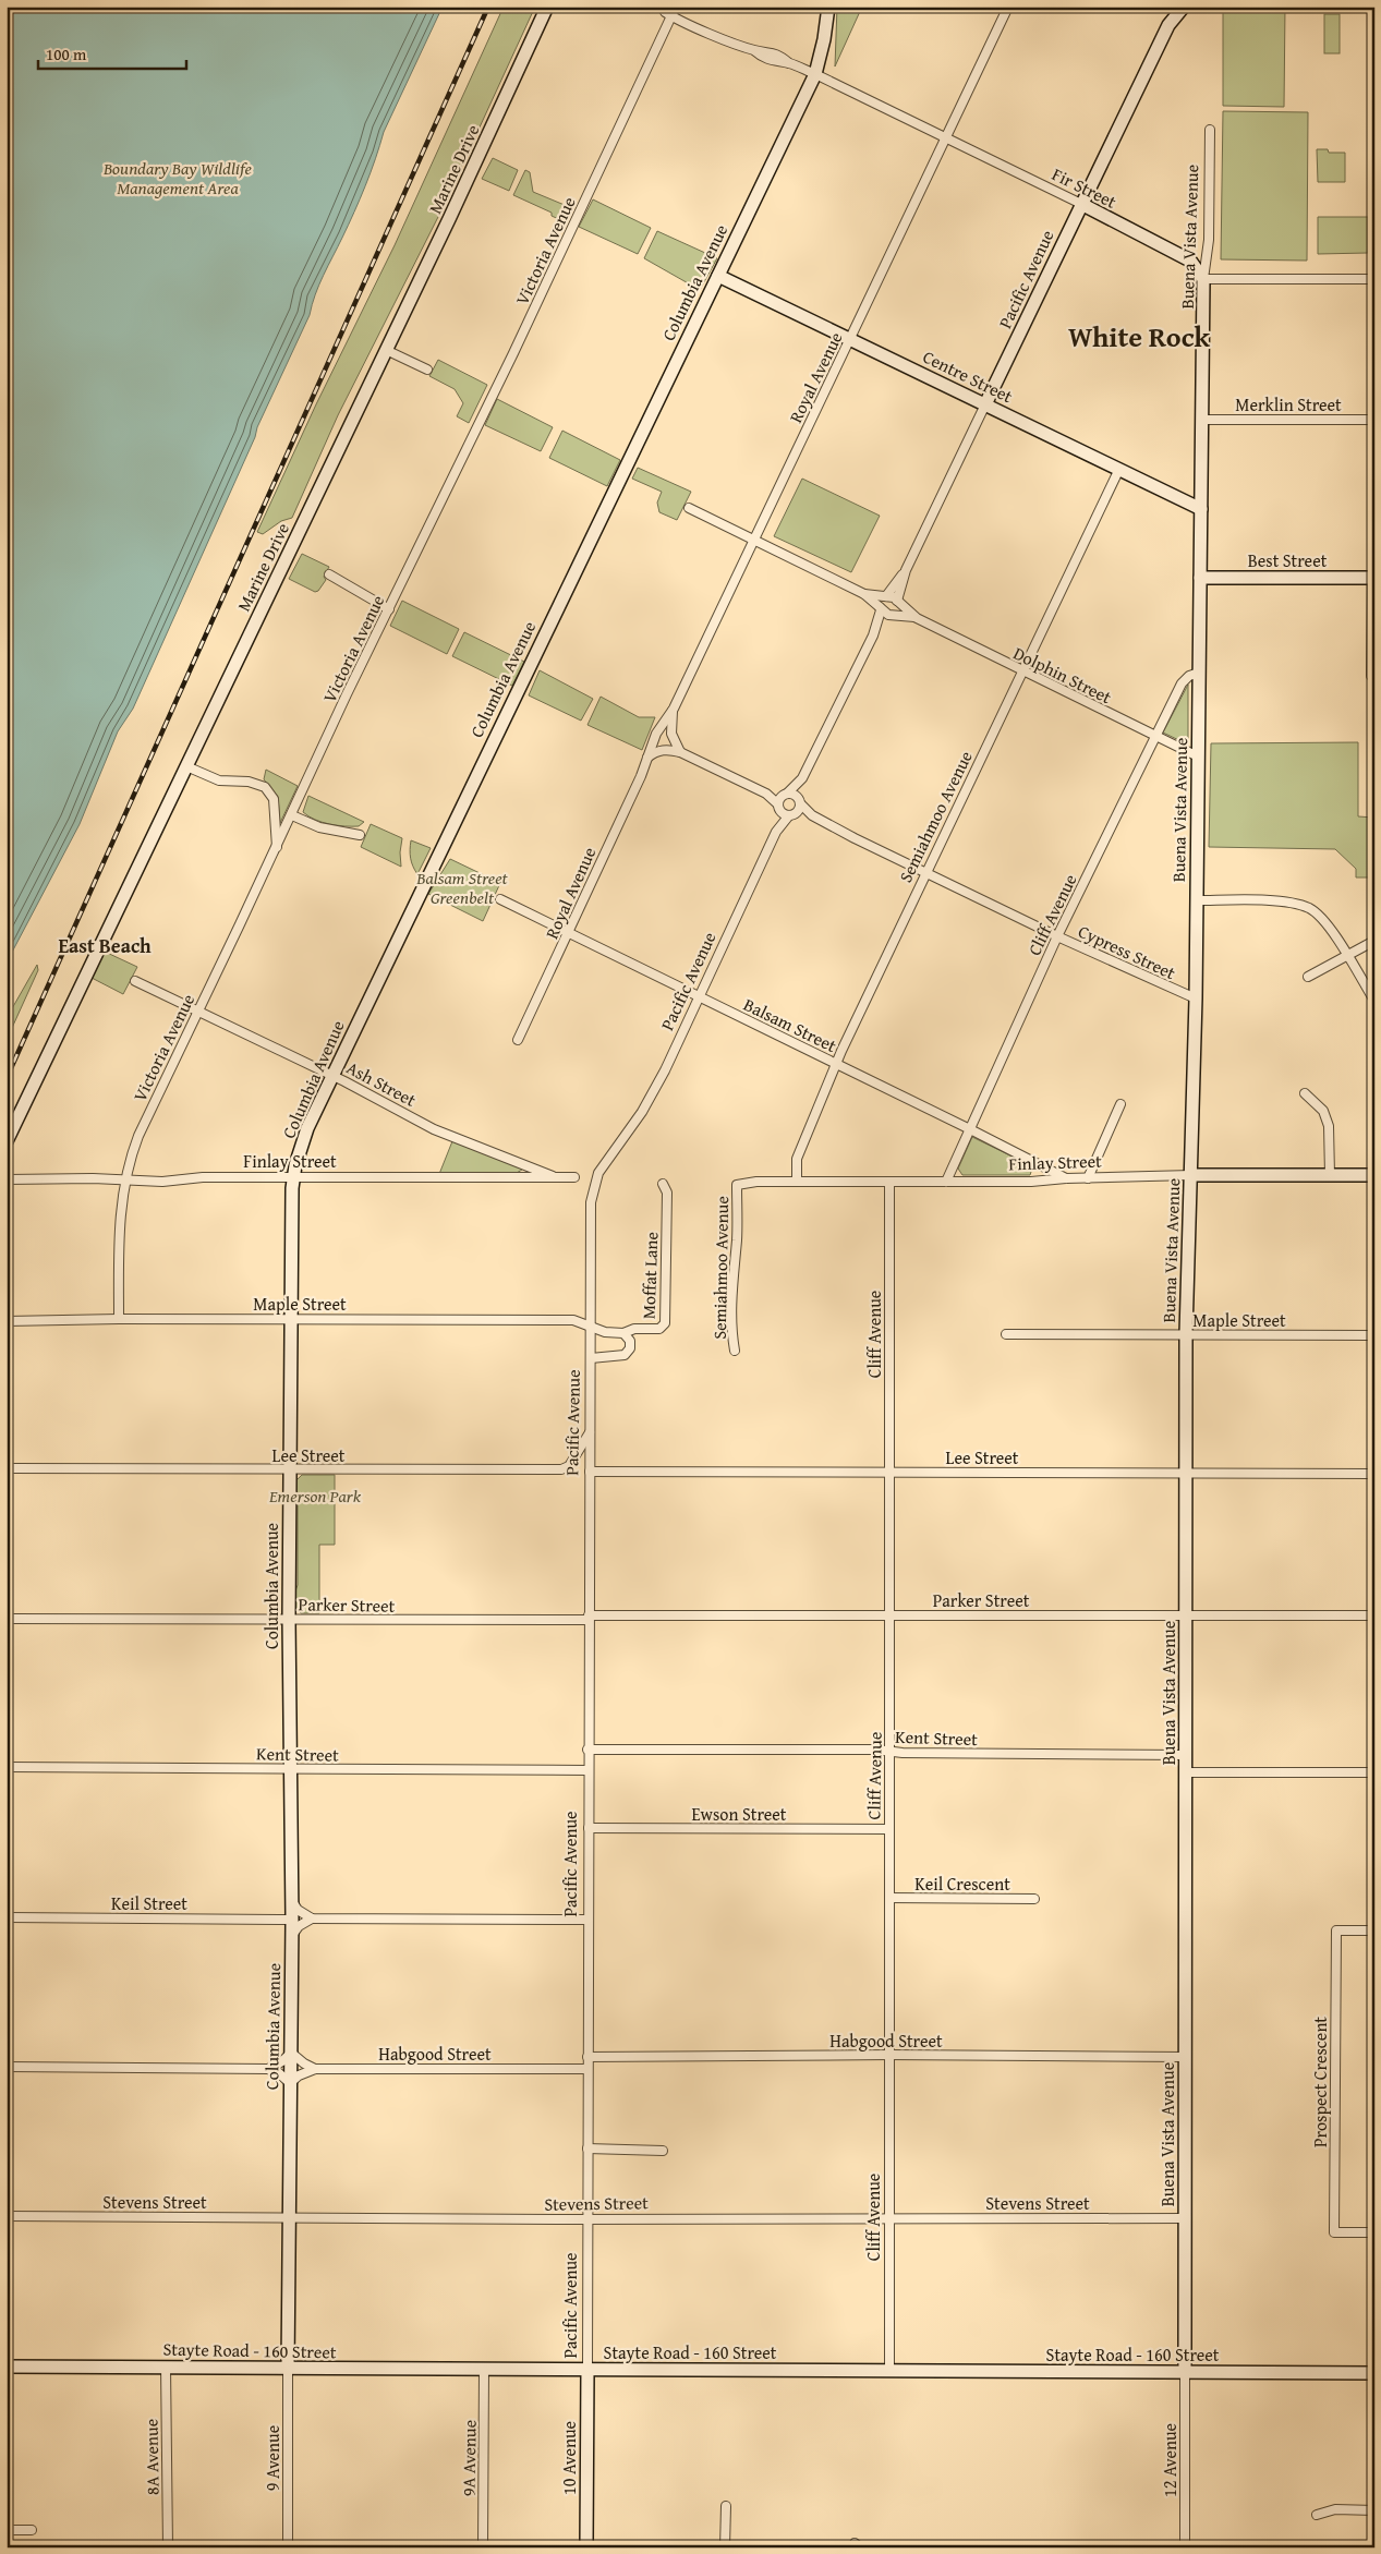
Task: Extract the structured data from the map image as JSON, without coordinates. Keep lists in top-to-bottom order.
{
  "streets": {
    "street": [
      "Marine Drive",
      "Fir Street",
      "Buena Vista Avenue",
      "Victoria Avenue",
      "Pacific Avenue",
      "Columbia Avenue",
      "Centre Street",
      "Royal Avenue",
      "Merklin Street",
      "Best Street",
      "Dolphin Street",
      "Semiahmoo Avenue",
      "Cliff Avenue",
      "Cypress Street",
      "Balsam Street",
      "Ash Street",
      "Finlay Street",
      "Moffat Lane",
      "Maple Street",
      "Lee Street",
      "Parker Street",
      "Kent Street",
      "Ewson Street",
      "Keil Crescent",
      "Keil Street",
      "Habgood Street",
      "Prospect Crescent",
      "Stevens Street",
      "Stayte Road - 160 Street",
      "8A Avenue",
      "9 Avenue",
      "9A Avenue",
      "10 Avenue",
      "12 Avenue"
    ]
  },
  "crossings": [
    ["Fir Street", "Buena Vista Avenue"],
    ["Fir Street", "Victoria Avenue"],
    ["Fir Street", "Pacific Avenue"],
    ["Fir Street", "Columbia Avenue"],
    ["Fir Street", "Royal Avenue"],
    ["Buena Vista Avenue", "Centre Street"],
    ["Buena Vista Avenue", "Merklin Street"],
    ["Buena Vista Avenue", "Best Street"],
    ["Buena Vista Avenue", "Dolphin Street"],
    ["Buena Vista Avenue", "Cliff Avenue"],
    ["Buena Vista Avenue", "Cypress Street"],
    ["Buena Vista Avenue", "Finlay Street"],
    ["Buena Vista Avenue", "Maple Street"],
    ["Buena Vista Avenue", "Lee Street"],
    ["Buena Vista Avenue", "Parker Street"],
    ["Buena Vista Avenue", "Kent Street"],
    ["Buena Vista Avenue", "Habgood Street"],
    ["Buena Vista Avenue", "Stevens Street"],
    ["Buena Vista Avenue", "Stayte Road - 160 Street"],
    ["Buena Vista Avenue", "12 Avenue"],
    ["Victoria Avenue", "Ash Street"],
    ["Victoria Avenue", "Finlay Street"],
    ["Victoria Avenue", "Maple Street"],
    ["Pacific Avenue", "Centre Street"],
    ["Pacific Avenue", "Dolphin Street"],
    ["Pacific Avenue", "Cypress Street"],
    ["Pacific Avenue", "Balsam Street"],
    ["Pacific Avenue", "Moffat Lane"],
    ["Pacific Avenue", "Maple Street"],
    ["Pacific Avenue", "Lee Street"],
    ["Pacific Avenue", "Parker Street"],
    ["Pacific Avenue", "Kent Street"],
    ["Pacific Avenue", "Ewson Street"],
    ["Pacific Avenue", "Habgood Street"],
    ["Pacific Avenue", "Stevens Street"],
    ["Pacific Avenue", "Stayte Road - 160 Street"],
    ["Pacific Avenue", "10 Avenue"],
    ["Columbia Avenue", "Centre Street"],
    ["Columbia Avenue", "Ash Street"],
    ["Columbia Avenue", "Finlay Street"],
    ["Columbia Avenue", "Maple Street"],
    ["Columbia Avenue", "Lee Street"],
    ["Columbia Avenue", "Parker Street"],
    ["Columbia Avenue", "Kent Street"],
    ["Columbia Avenue", "Keil Street"],
    ["Columbia Avenue", "Habgood Street"],
    ["Columbia Avenue", "Stevens Street"],
    ["Columbia Avenue", "Stayte Road - 160 Street"],
    ["Columbia Avenue", "9 Avenue"],
    ["Centre Street", "Royal Avenue"],
    ["Centre Street", "Semiahmoo Avenue"],
    ["Royal Avenue", "Balsam Street"],
    ["Dolphin Street", "Semiahmoo Avenue"],
    ["Dolphin Street", "Cliff Avenue"],
    ["Semiahmoo Avenue", "Cypress Street"],
    ["Semiahmoo Avenue", "Balsam Street"],
    ["Semiahmoo Avenue", "Finlay Street"],
    ["Cliff Avenue", "Cypress Street"],
    ["Cliff Avenue", "Balsam Street"],
    ["Cliff Avenue", "Finlay Street"],
    ["Cliff Avenue", "Lee Street"],
    ["Cliff Avenue", "Parker Street"],
    ["Cliff Avenue", "Kent Street"],
    ["Cliff Avenue", "Ewson Street"],
    ["Cliff Avenue", "Keil Crescent"],
    ["Cliff Avenue", "Habgood Street"],
    ["Cliff Avenue", "Stevens Street"],
    ["Cliff Avenue", "Stayte Road - 160 Street"],
    ["Balsam Street", "Finlay Street"],
    ["Ash Street", "Finlay Street"],
    ["Stayte Road - 160 Street", "8A Avenue"],
    ["Stayte Road - 160 Street", "9 Avenue"],
    ["Stayte Road - 160 Street", "9A Avenue"],
    ["Stayte Road - 160 Street", "10 Avenue"],
    ["Stayte Road - 160 Street", "12 Avenue"]
  ],
  "districts": ["White Rock", "East Beach"],
  "parks": ["Boundary Bay Wildlife Management Area", "Balsam Street Greenbelt", "Emerson Park"],
  "scale_bar": "100 m"
}
